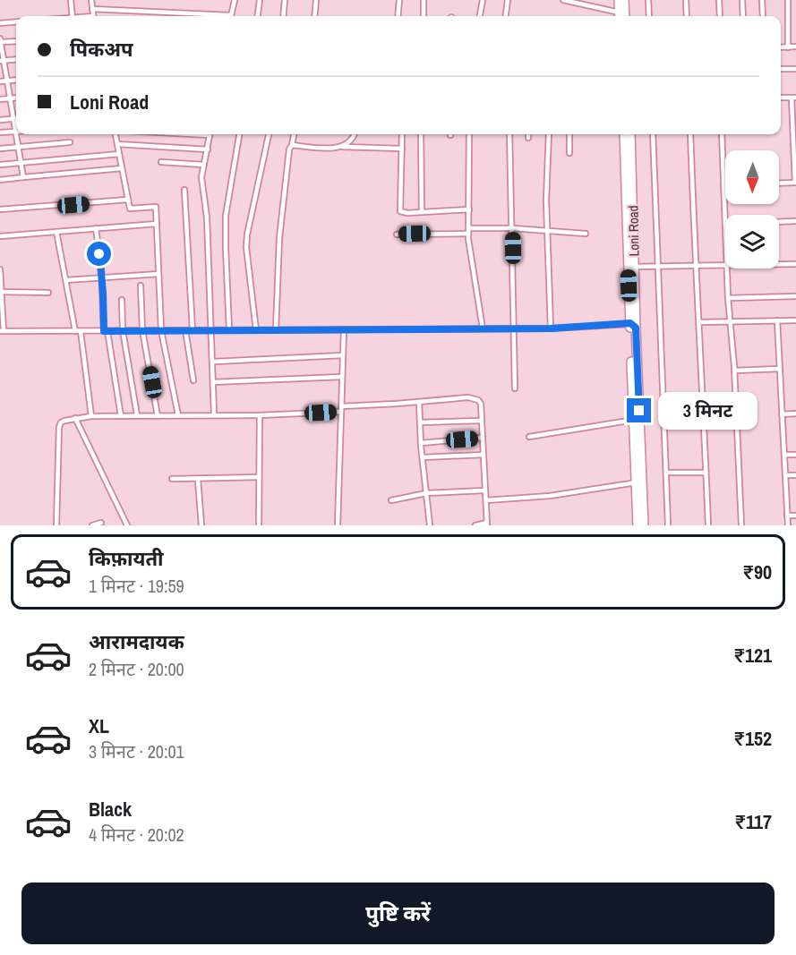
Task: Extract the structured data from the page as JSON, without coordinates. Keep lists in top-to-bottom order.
{
  "streets": {
    "highway": ["Loni Road"]
  },
  "north": "bottom",
  "page": {
    "banner": ["पिकअप", "Loni Road"],
    "bubble": "3 मिनट",
    "list": [
      {
        "name": "किफ़ायती",
        "note": "1 मिनट · 19:59",
        "value": "₹90"
      },
      {
        "name": "आरामदायक",
        "note": "2 मिनट · 20:00",
        "value": "₹121"
      },
      {
        "name": "XL",
        "note": "3 मिनट · 20:01",
        "value": "₹152"
      },
      {
        "name": "Black",
        "note": "4 मिनट · 20:02",
        "value": "₹117"
      }
    ],
    "buttons": "पुष्टि करें"
  }
}
